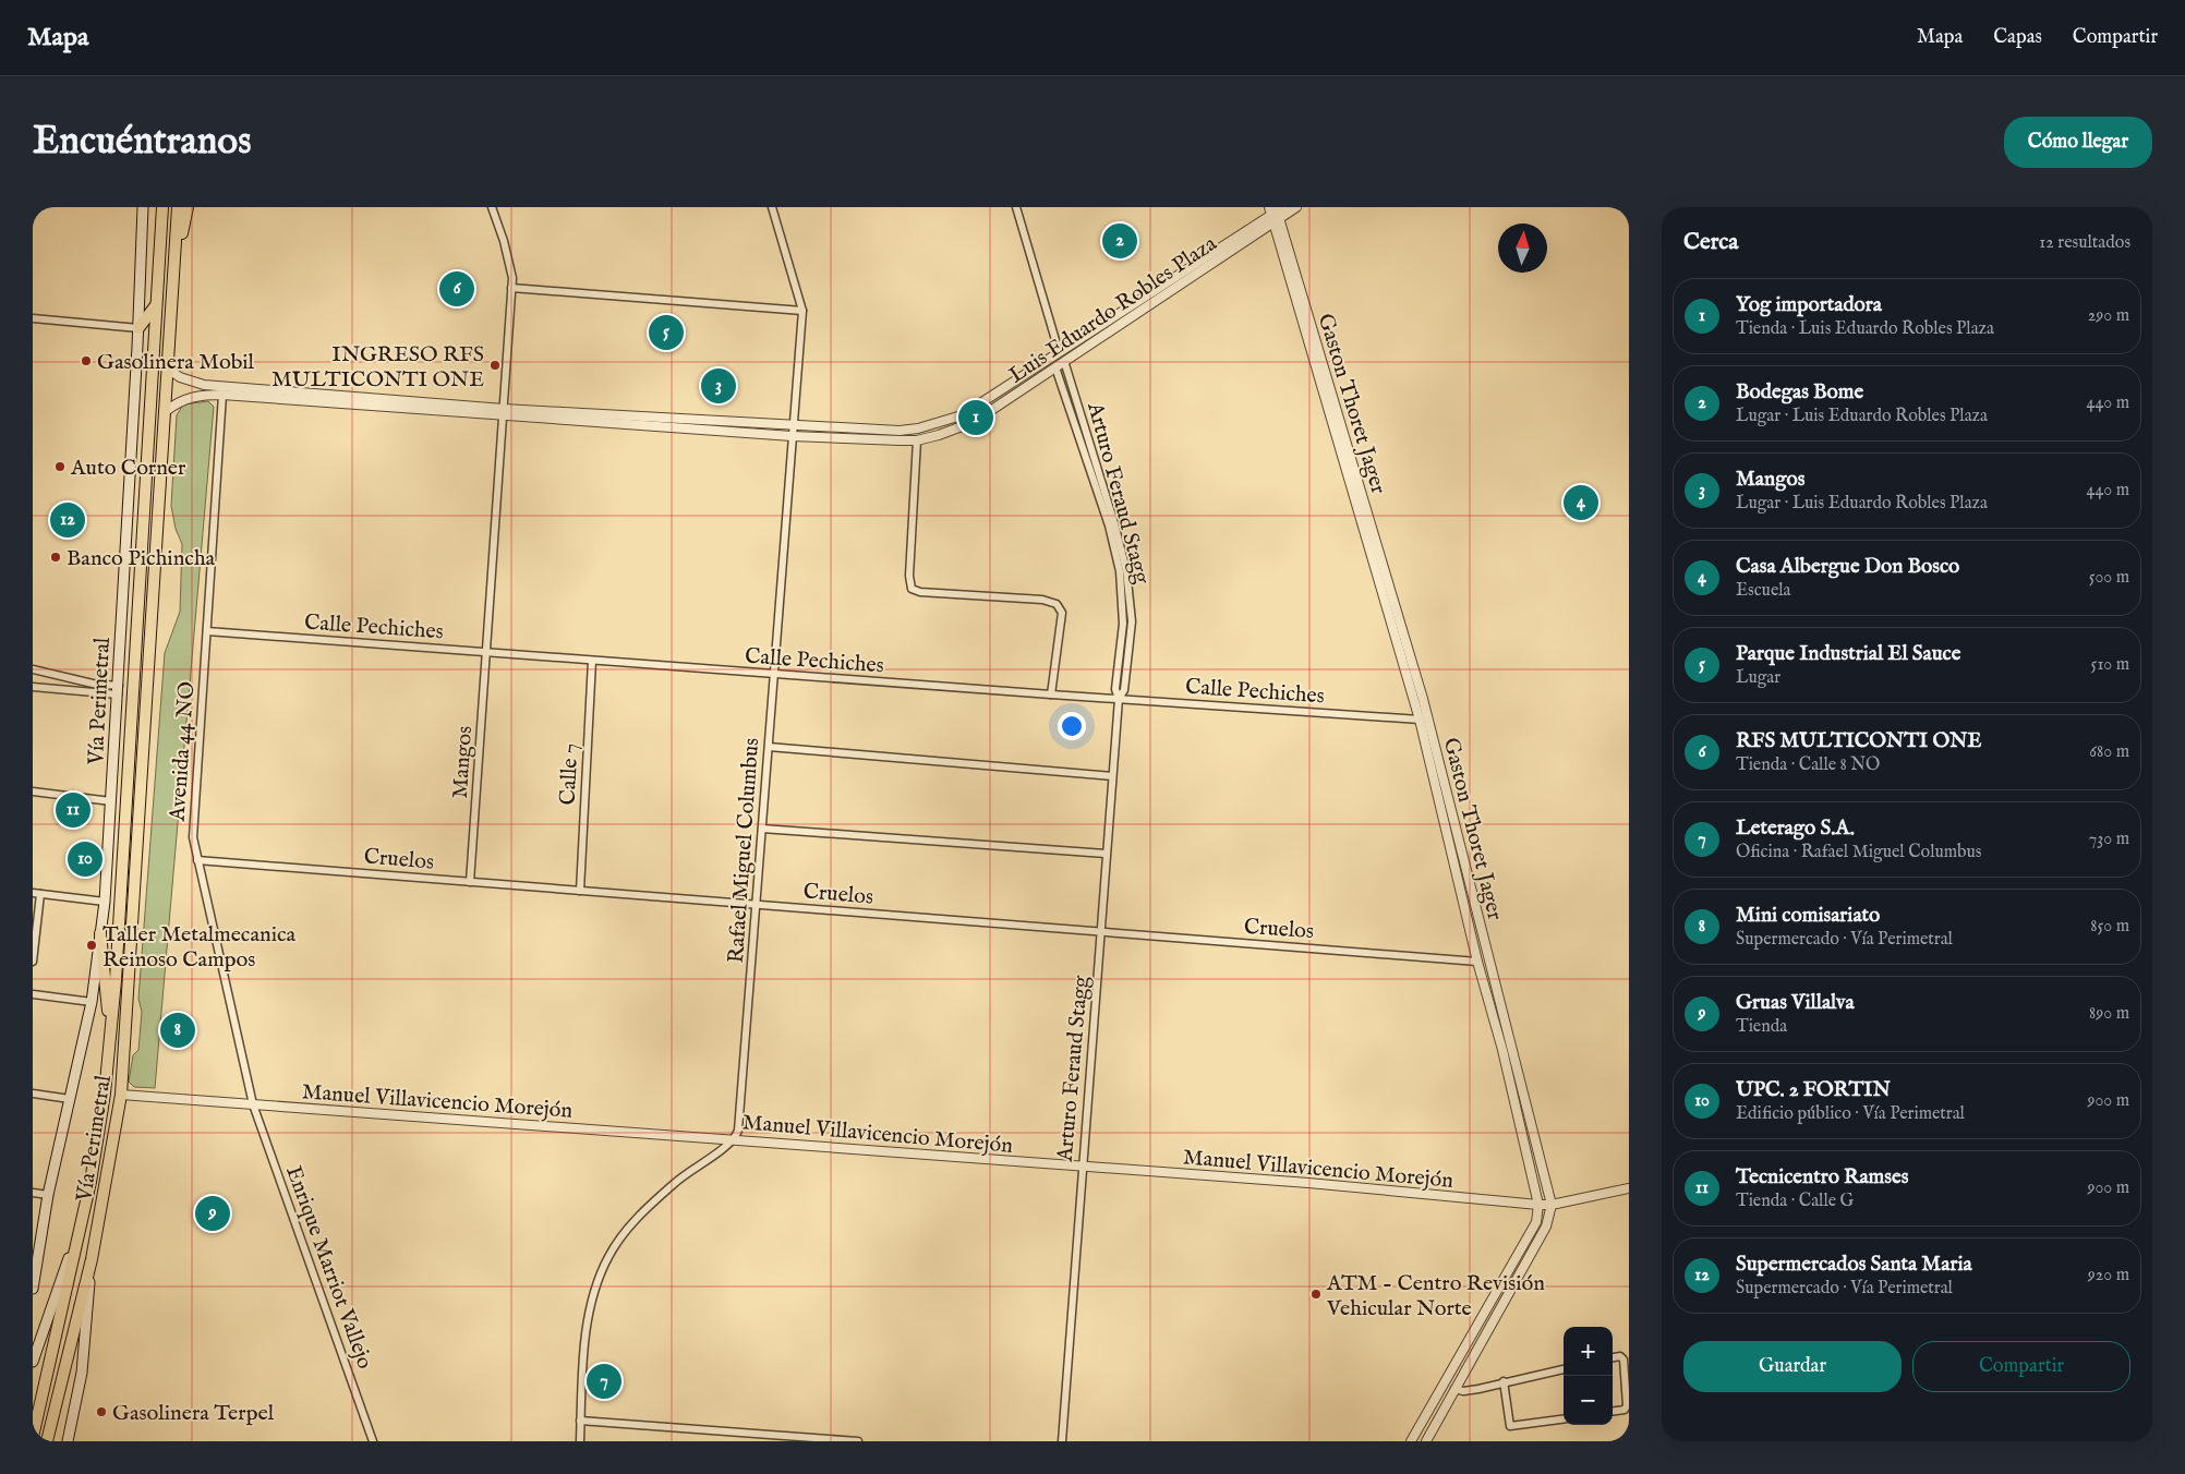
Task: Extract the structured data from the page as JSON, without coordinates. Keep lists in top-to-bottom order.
{
  "streets": {
    "highway": ["Vía Perimetral"],
    "street": [
      "Luis Eduardo Robles Plaza",
      "Gaston Thoret Jager",
      "Arturo Feraud Stagg",
      "Calle Pechiches",
      "Avenida 44 NO",
      "Mangos",
      "Calle 7",
      "Rafael Miguel Columbus",
      "Cruelos",
      "Manuel Villavicencio Morejón",
      "Enrique Marriot Vallejo"
    ]
  },
  "crossings": [
    ["Luis Eduardo Robles Plaza", "Gaston Thoret Jager"],
    ["Luis Eduardo Robles Plaza", "Arturo Feraud Stagg"],
    ["Luis Eduardo Robles Plaza", "Vía Perimetral"],
    ["Luis Eduardo Robles Plaza", "Avenida 44 NO"],
    ["Luis Eduardo Robles Plaza", "Mangos"],
    ["Luis Eduardo Robles Plaza", "Rafael Miguel Columbus"],
    ["Gaston Thoret Jager", "Calle Pechiches"],
    ["Gaston Thoret Jager", "Cruelos"],
    ["Gaston Thoret Jager", "Manuel Villavicencio Morejón"],
    ["Arturo Feraud Stagg", "Calle Pechiches"],
    ["Arturo Feraud Stagg", "Cruelos"],
    ["Arturo Feraud Stagg", "Manuel Villavicencio Morejón"],
    ["Calle Pechiches", "Avenida 44 NO"],
    ["Calle Pechiches", "Mangos"],
    ["Calle Pechiches", "Calle 7"],
    ["Calle Pechiches", "Rafael Miguel Columbus"],
    ["Vía Perimetral", "Manuel Villavicencio Morejón"],
    ["Avenida 44 NO", "Cruelos"],
    ["Avenida 44 NO", "Manuel Villavicencio Morejón"],
    ["Avenida 44 NO", "Enrique Marriot Vallejo"],
    ["Mangos", "Cruelos"],
    ["Calle 7", "Cruelos"],
    ["Rafael Miguel Columbus", "Cruelos"],
    ["Rafael Miguel Columbus", "Manuel Villavicencio Morejón"],
    ["Manuel Villavicencio Morejón", "Enrique Marriot Vallejo"]
  ],
  "places": [
    "Gasolinera Mobil",
    "INGRESO RFS MULTICONTI ONE",
    "Auto Corner",
    "Banco Pichincha",
    "Taller Metalmecanica Reinoso Campos",
    "ATM - Centro Revisión Vehicular Norte",
    "Gasolinera Terpel"
  ],
  "north": "top",
  "page": {
    "header": "Mapa",
    "nav": ["Mapa", "Capas", "Compartir"],
    "buttons": [
      "Cómo llegar",
      ["Guardar", "Compartir"]
    ],
    "title": "Encuéntranos",
    "heading": ["Cerca", "12 resultados"],
    "pins": [
      "2",
      "6",
      "5",
      "3",
      "1",
      "4",
      "12",
      "11",
      "10",
      "8",
      "9",
      "7"
    ],
    "list": [
      {
        "mark": "1",
        "name": "Yog importadora",
        "note": "Tienda · Luis Eduardo Robles Plaza",
        "value": "290 m"
      },
      {
        "mark": "2",
        "name": "Bodegas Bome",
        "note": "Lugar · Luis Eduardo Robles Plaza",
        "value": "440 m"
      },
      {
        "mark": "3",
        "name": "Mangos",
        "note": "Lugar · Luis Eduardo Robles Plaza",
        "value": "440 m"
      },
      {
        "mark": "4",
        "name": "Casa Albergue Don Bosco",
        "note": "Escuela",
        "value": "500 m"
      },
      {
        "mark": "5",
        "name": "Parque Industrial El Sauce",
        "note": "Lugar",
        "value": "510 m"
      },
      {
        "mark": "6",
        "name": "RFS MULTICONTI ONE",
        "note": "Tienda · Calle 8 NO",
        "value": "680 m"
      },
      {
        "mark": "7",
        "name": "Leterago S.A.",
        "note": "Oficina · Rafael Miguel Columbus",
        "value": "730 m"
      },
      {
        "mark": "8",
        "name": "Mini comisariato",
        "note": "Supermercado · Vía Perimetral",
        "value": "850 m"
      },
      {
        "mark": "9",
        "name": "Gruas Villalva",
        "note": "Tienda",
        "value": "890 m"
      },
      {
        "mark": "10",
        "name": "UPC. 2 FORTIN",
        "note": "Edificio público · Vía Perimetral",
        "value": "900 m"
      },
      {
        "mark": "11",
        "name": "Tecnicentro Ramses",
        "note": "Tienda · Calle G",
        "value": "900 m"
      },
      {
        "mark": "12",
        "name": "Supermercados Santa Maria",
        "note": "Supermercado · Vía Perimetral",
        "value": "920 m"
      }
    ],
    "map_buttons": ["+", "−"]
  }
}
